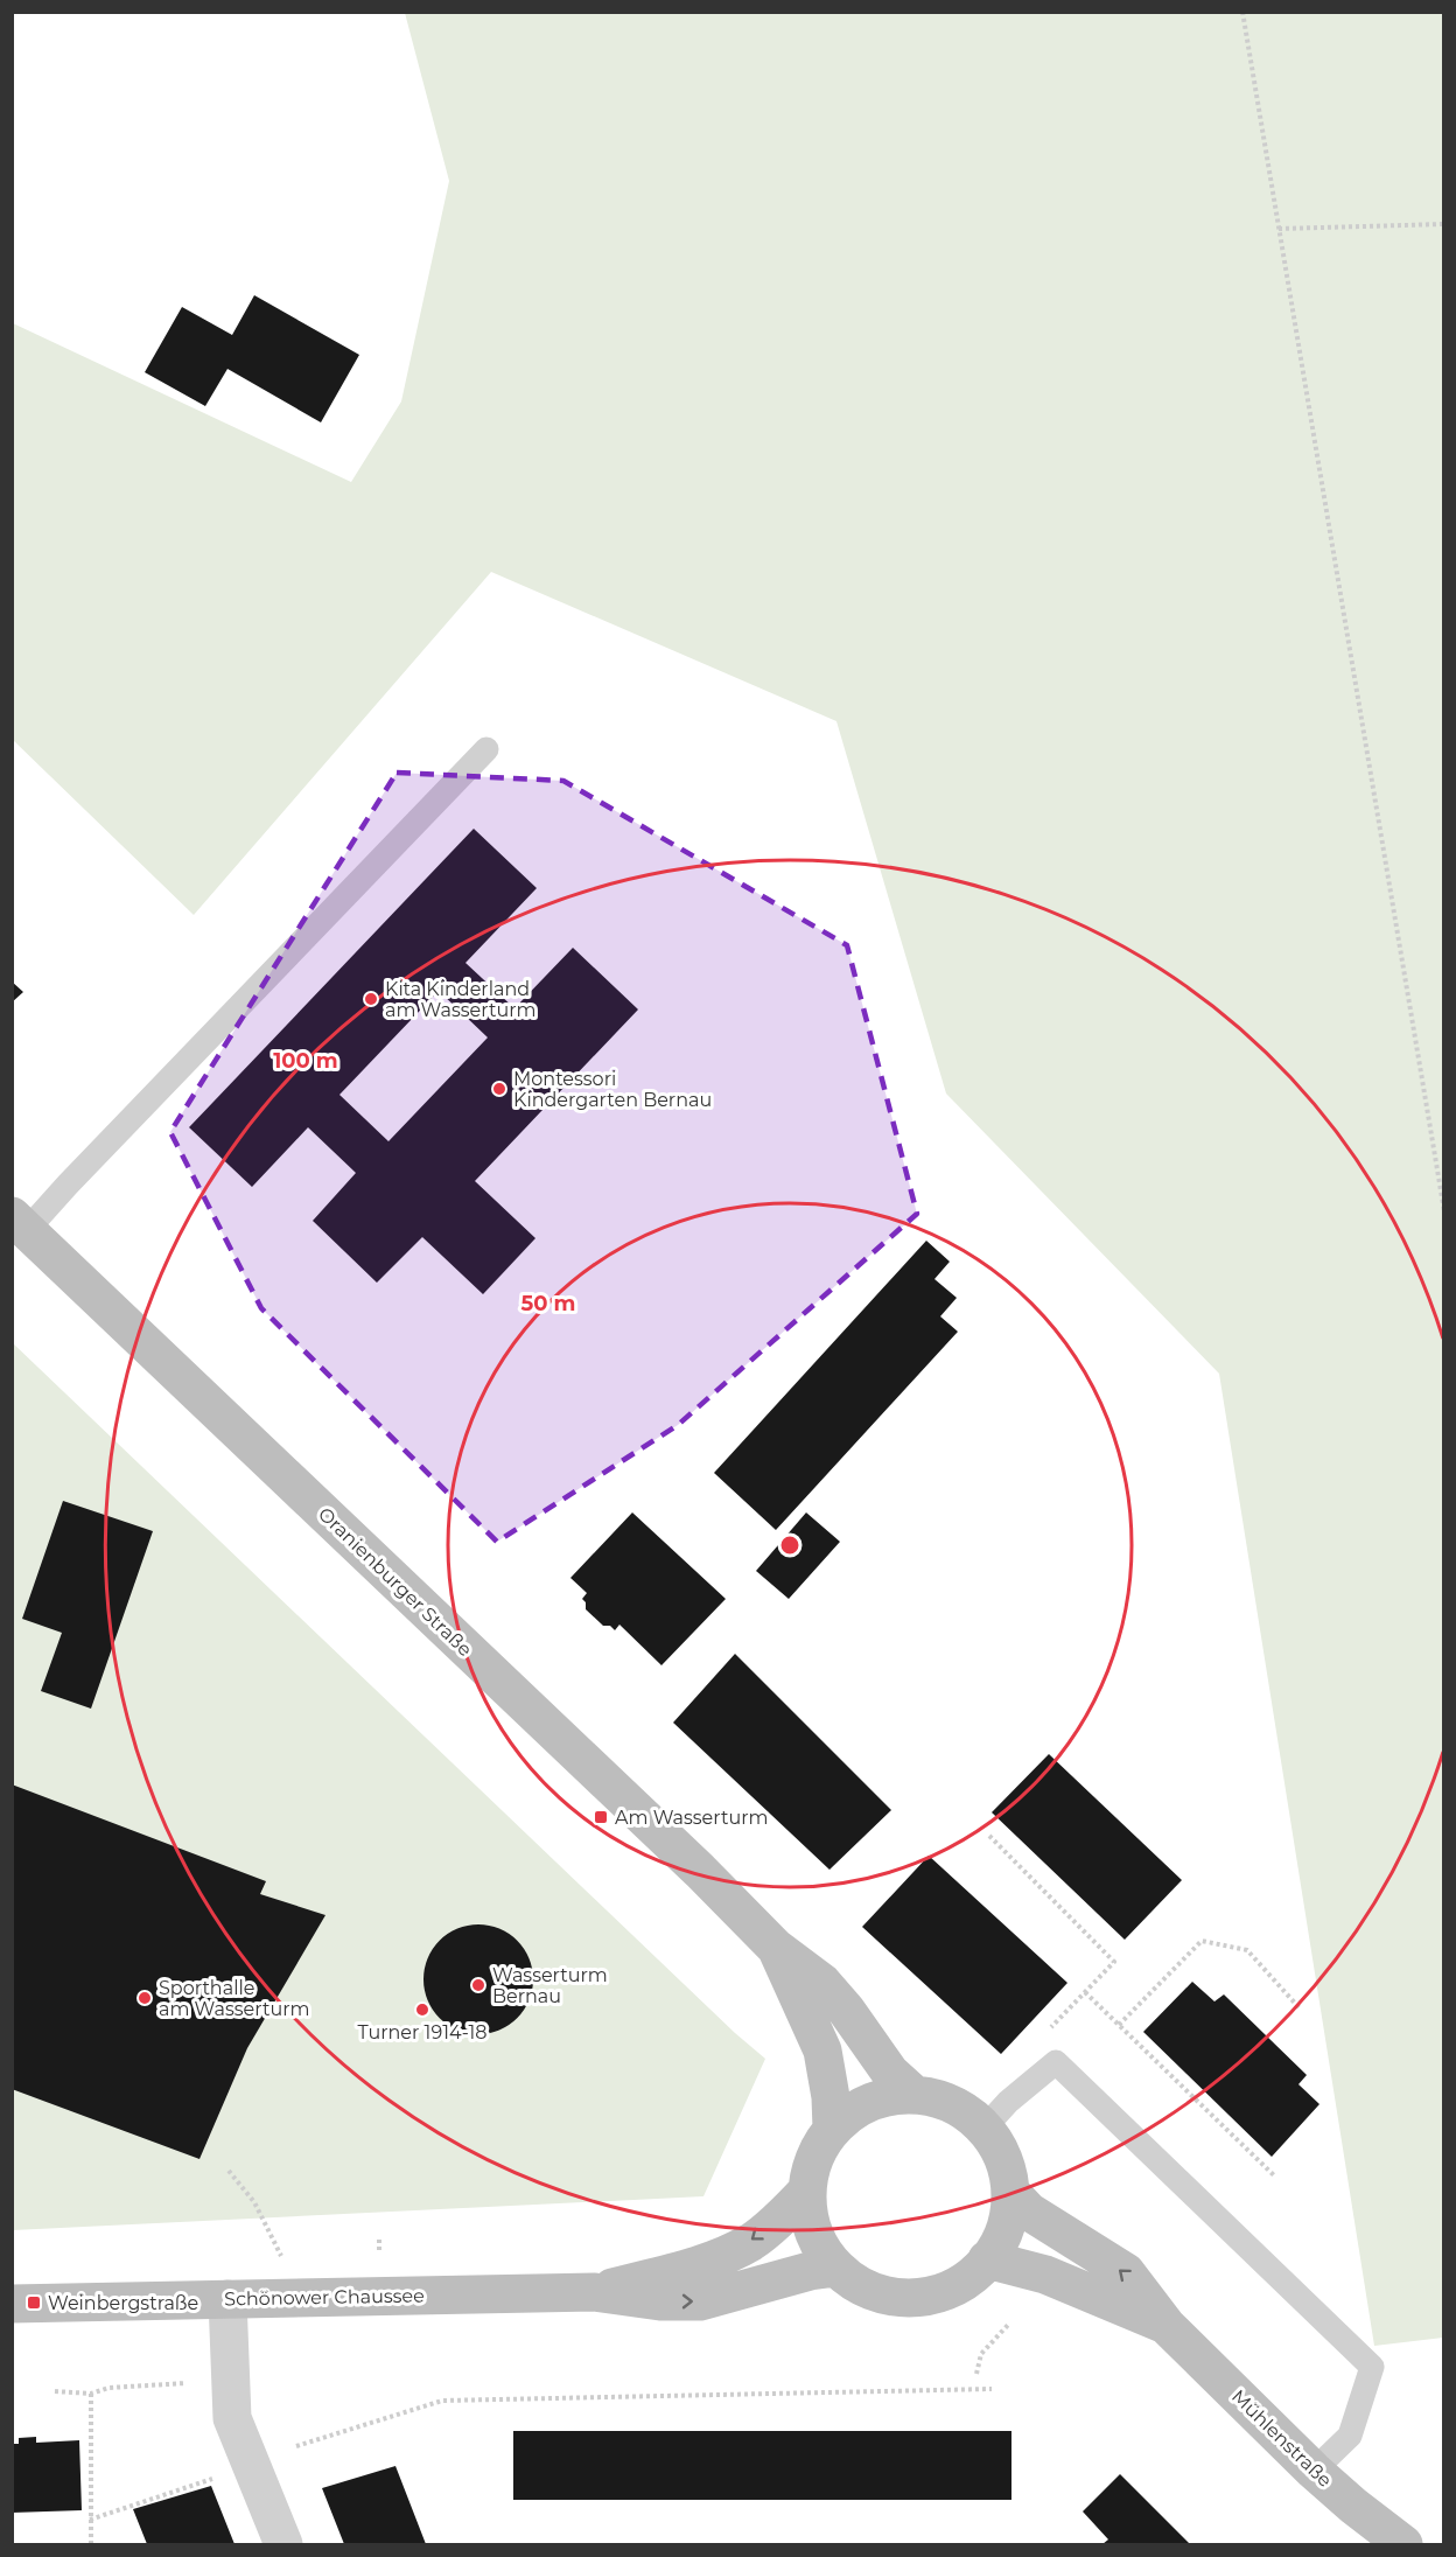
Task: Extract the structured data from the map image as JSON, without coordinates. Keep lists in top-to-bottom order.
{
  "streets": {
    "main road": ["Oranienburger Straße", "Schönower Chaussee", "Mühlenstraße"]
  },
  "crossings": [
    ["Oranienburger Straße", "Schönower Chaussee"],
    ["Oranienburger Straße", "Mühlenstraße"],
    ["Schönower Chaussee", "Mühlenstraße"]
  ],
  "places": {
    "other": [
      "Kita Kinderland am Wasserturm",
      "Montessori Kindergarten Bernau",
      "Wasserturm Bernau",
      "Sporthalle am Wasserturm",
      "Turner 1914-18"
    ],
    "transit": ["Am Wasserturm", "Weinbergstraße"]
  },
  "rings": ["100 m", "50 m"]
}
